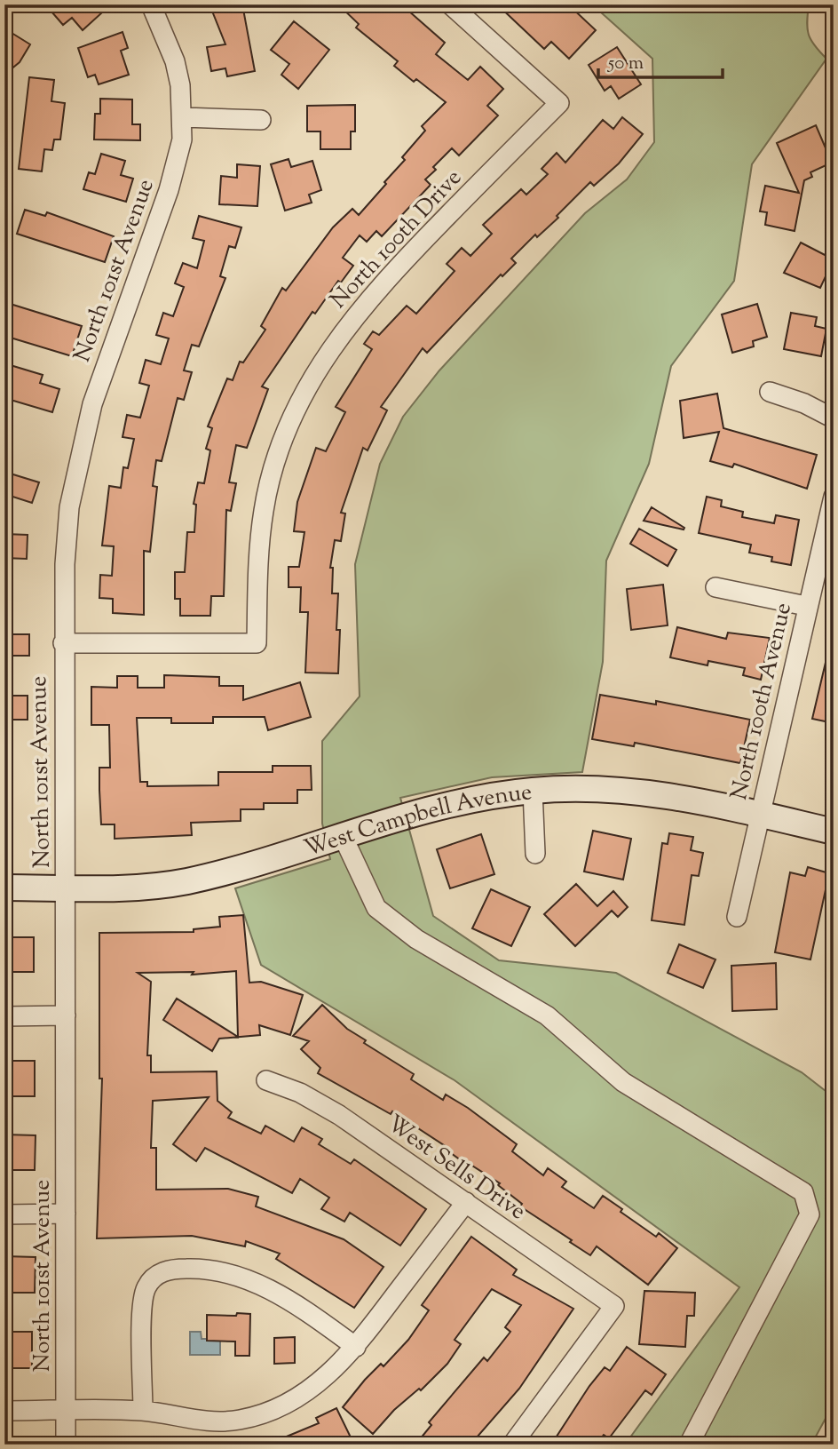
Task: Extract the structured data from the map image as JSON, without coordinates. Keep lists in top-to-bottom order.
{
  "streets": {
    "street": [
      "North 100th Drive",
      "North 101st Avenue",
      "North 100th Avenue",
      "West Campbell Avenue",
      "West Sells Drive"
    ]
  },
  "crossings": [
    ["North 100th Drive", "North 101st Avenue"],
    ["North 101st Avenue", "West Campbell Avenue"],
    ["North 100th Avenue", "West Campbell Avenue"]
  ],
  "scale_bar": "50 m"
}
